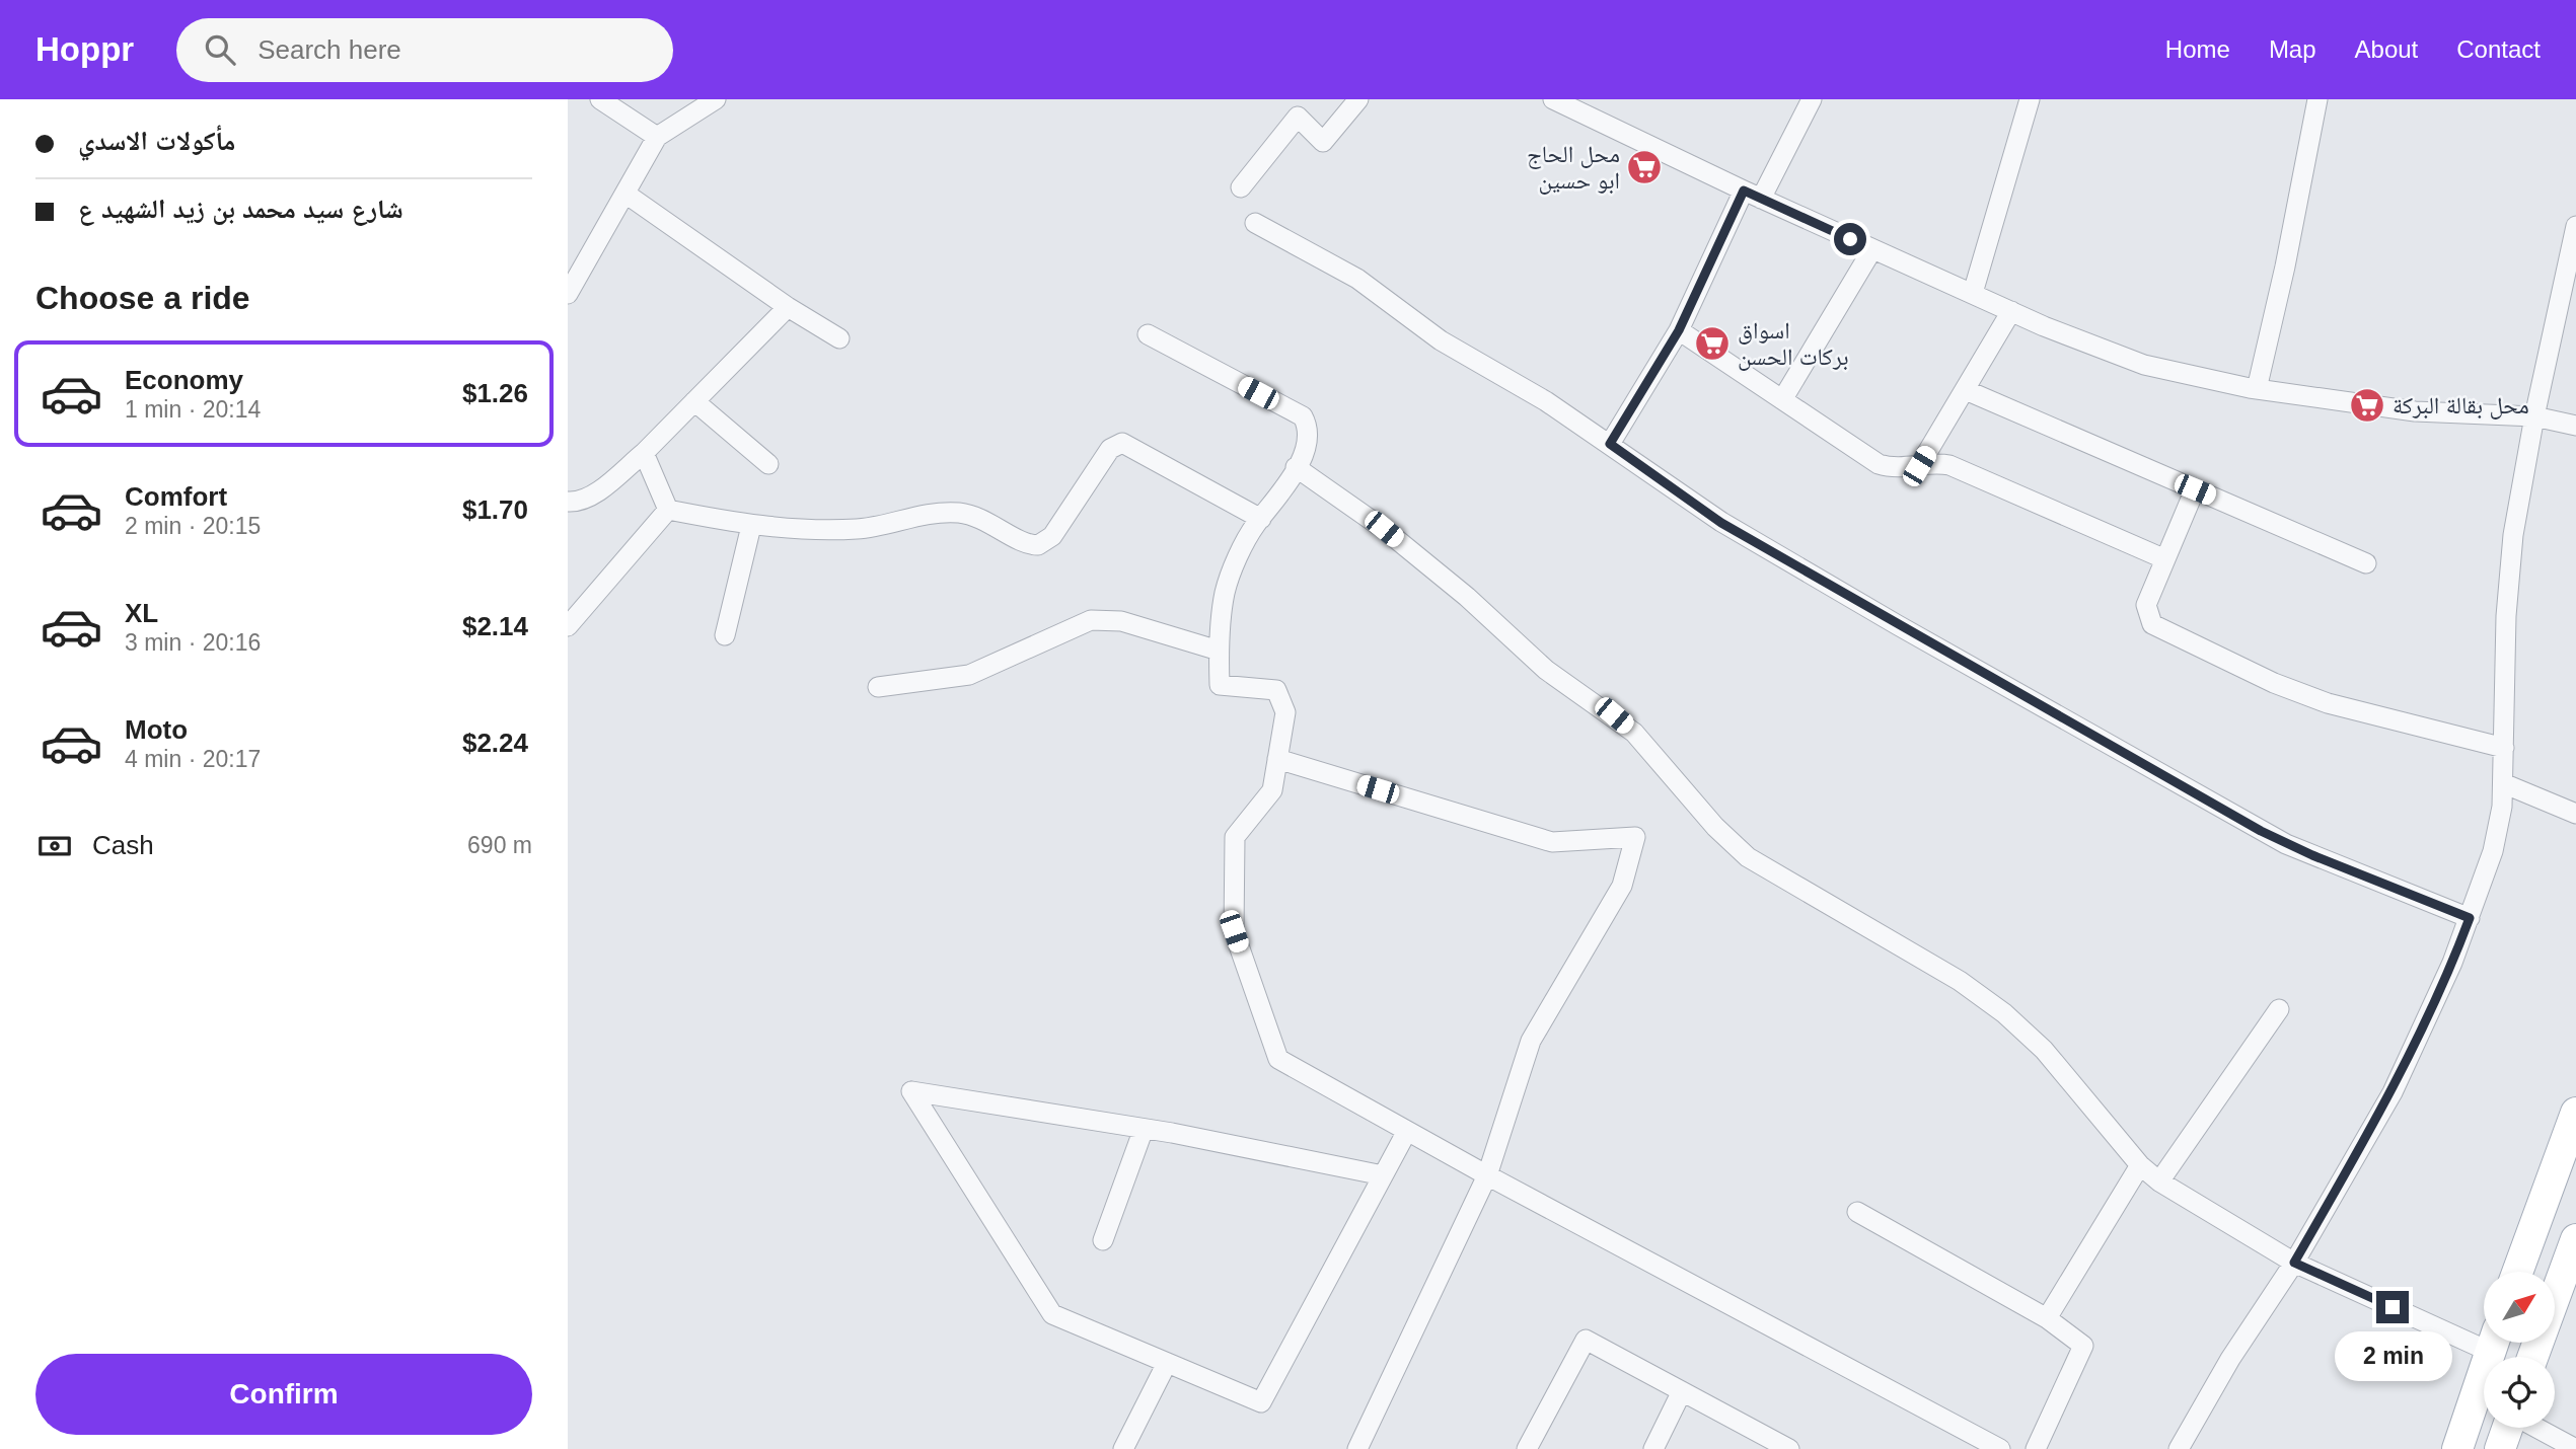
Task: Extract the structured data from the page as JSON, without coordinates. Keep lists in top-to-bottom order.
{
  "places": {
    "supermarket": ["محل الحاج ابو حسين", "اسواق بركات الحسن", "محل بقالة البركة"]
  },
  "north": "top right",
  "page": {
    "header": "Hoppr",
    "search": "Search here",
    "nav": [
      "Home",
      "Map",
      "About",
      "Contact"
    ],
    "banner": ["مأكولات الاسدي", "شارع سيد محمد بن زيد الشهيد ع"],
    "heading": "Choose a ride",
    "list": [
      {
        "name": "Economy",
        "note": "1 min · 20:14",
        "value": "$1.26"
      },
      {
        "name": "Comfort",
        "note": "2 min · 20:15",
        "value": "$1.70"
      },
      {
        "name": "XL",
        "note": "3 min · 20:16",
        "value": "$2.14"
      },
      {
        "name": "Moto",
        "note": "4 min · 20:17",
        "value": "$2.24"
      }
    ],
    "pay": ["Cash", "690 m"],
    "bubble": "2 min",
    "buttons": "Confirm"
  }
}
